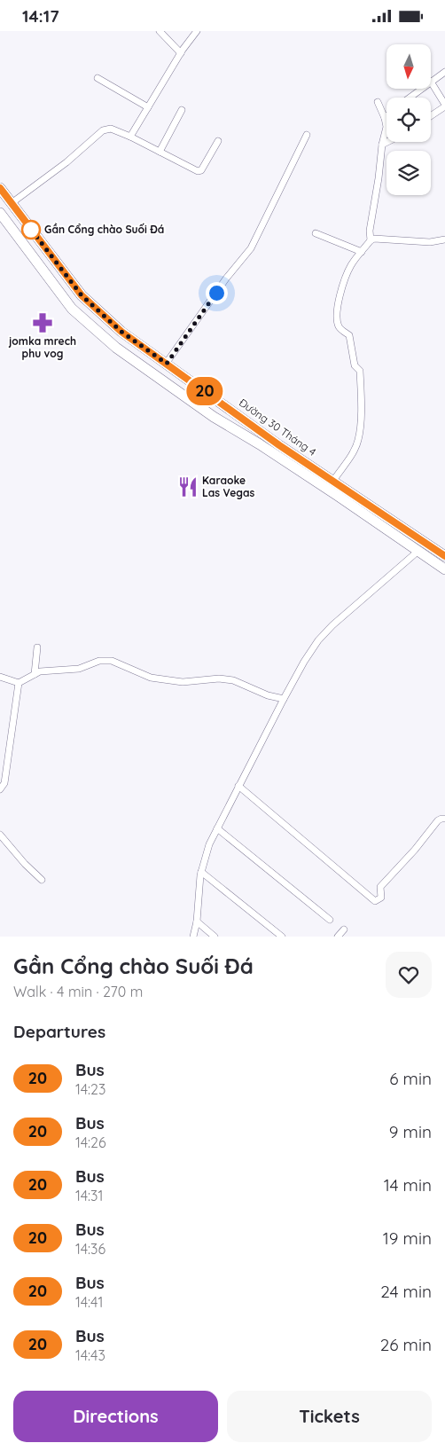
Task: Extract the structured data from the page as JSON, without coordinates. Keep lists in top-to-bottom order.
{
  "streets": {
    "main road": ["Đường 30 Tháng 4"]
  },
  "places": {
    "other": ["Gần Cổng chào Suối Đá"],
    "pharmacy": ["jomka mrech phu vog"],
    "restaurant": ["Karaoke Las Vegas"]
  },
  "lines": ["bus line 20"],
  "north": "bottom",
  "page": {
    "status": "14:17",
    "on_map": "20",
    "heading": [
      ["Gần Cổng chào Suối Đá", "Walk · 4 min · 270 m"],
      "Departures"
    ],
    "list": [
      {
        "mark": "20",
        "name": "Bus",
        "note": "14:23",
        "value": "6 min"
      },
      {
        "mark": "20",
        "name": "Bus",
        "note": "14:26",
        "value": "9 min"
      },
      {
        "mark": "20",
        "name": "Bus",
        "note": "14:31",
        "value": "14 min"
      },
      {
        "mark": "20",
        "name": "Bus",
        "note": "14:36",
        "value": "19 min"
      },
      {
        "mark": "20",
        "name": "Bus",
        "note": "14:41",
        "value": "24 min"
      },
      {
        "mark": "20",
        "name": "Bus",
        "note": "14:43",
        "value": "26 min"
      }
    ],
    "buttons": ["Directions", "Tickets"]
  }
}
